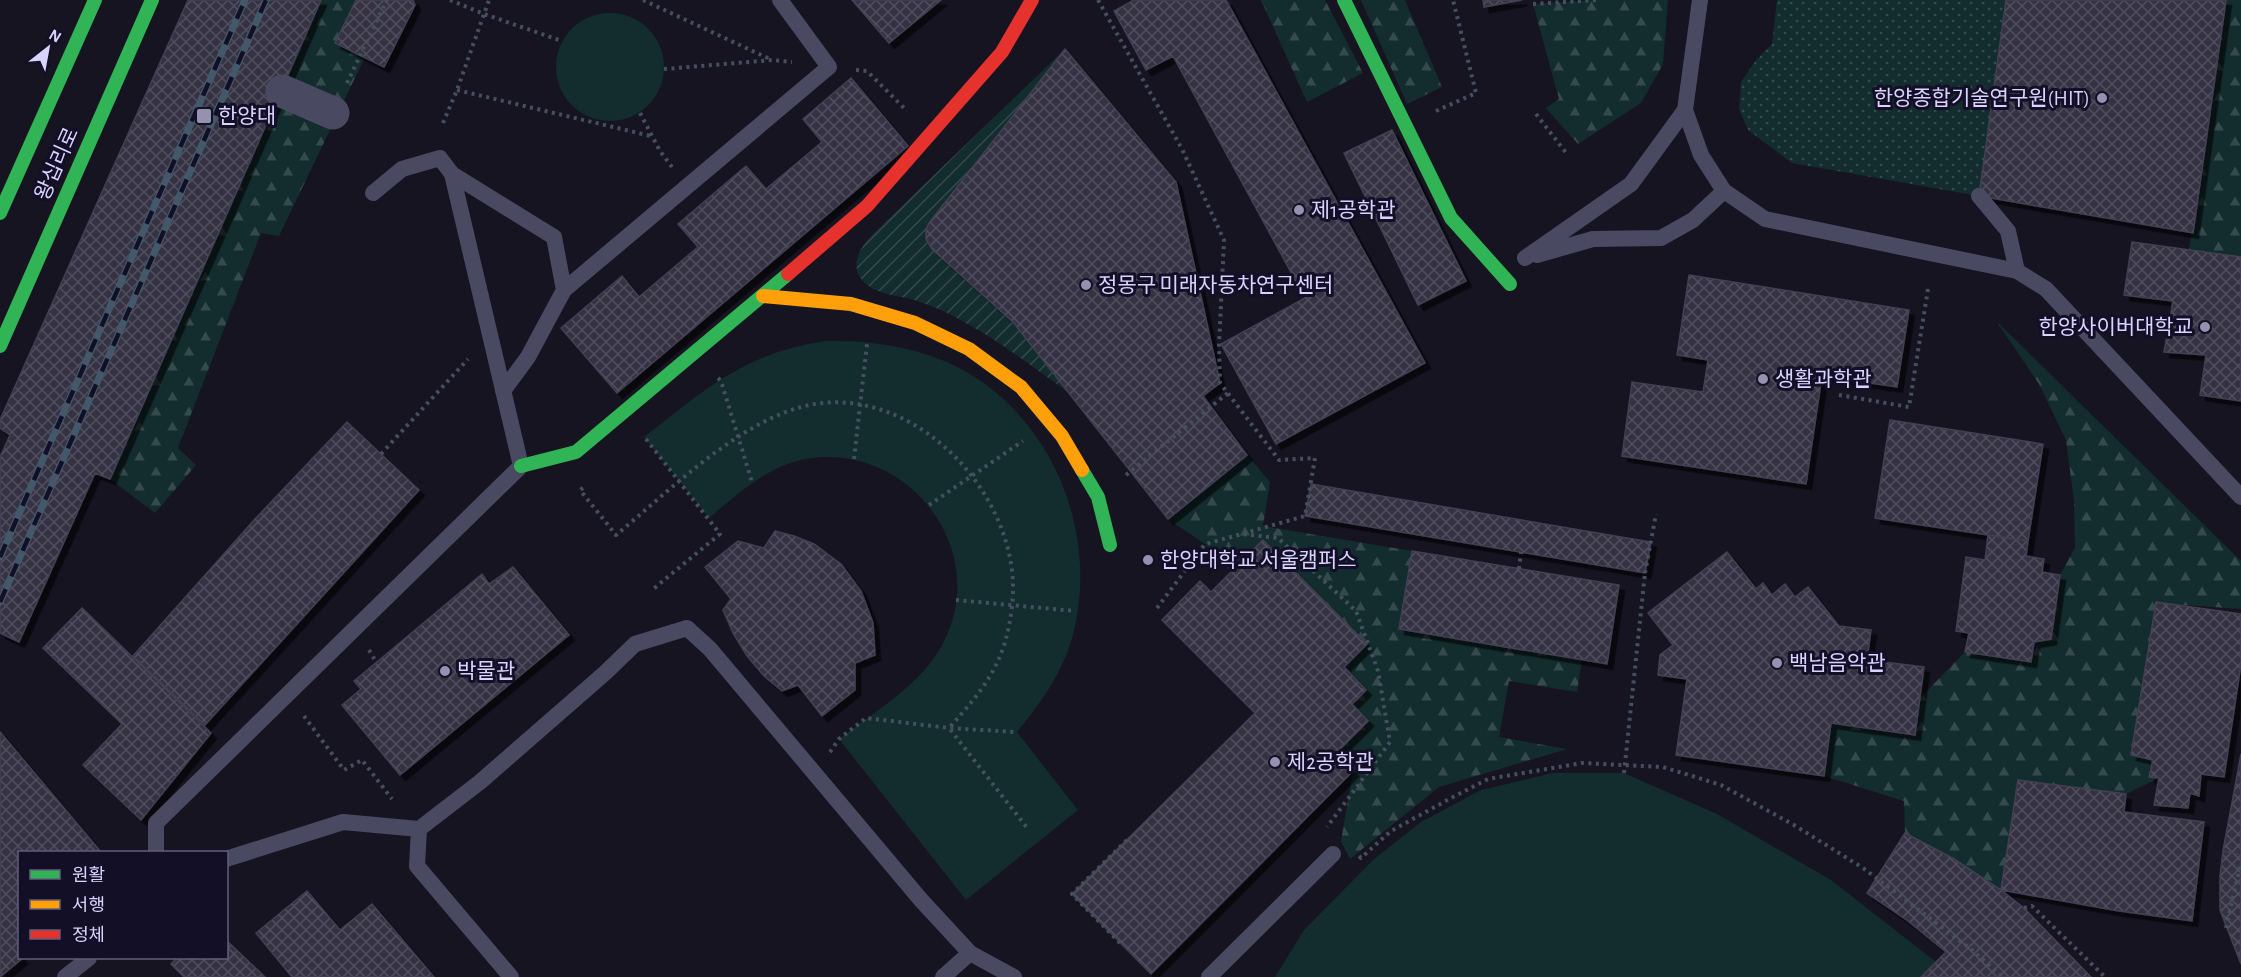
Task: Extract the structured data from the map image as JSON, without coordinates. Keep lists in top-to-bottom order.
{
  "streets": {
    "street": ["왕십리로"]
  },
  "places": {
    "other": [
      "한양종합기술연구원(HIT)",
      "제1공학관",
      "정몽구 미래자동차연구센터",
      "한양사이버대학교",
      "생활과학관",
      "한양대학교 서울캠퍼스",
      "백남음악관",
      "박물관",
      "제2공학관"
    ],
    "transit": ["한양대"]
  },
  "legend": ["원활", "서행", "정체"],
  "north": "top right"
}
